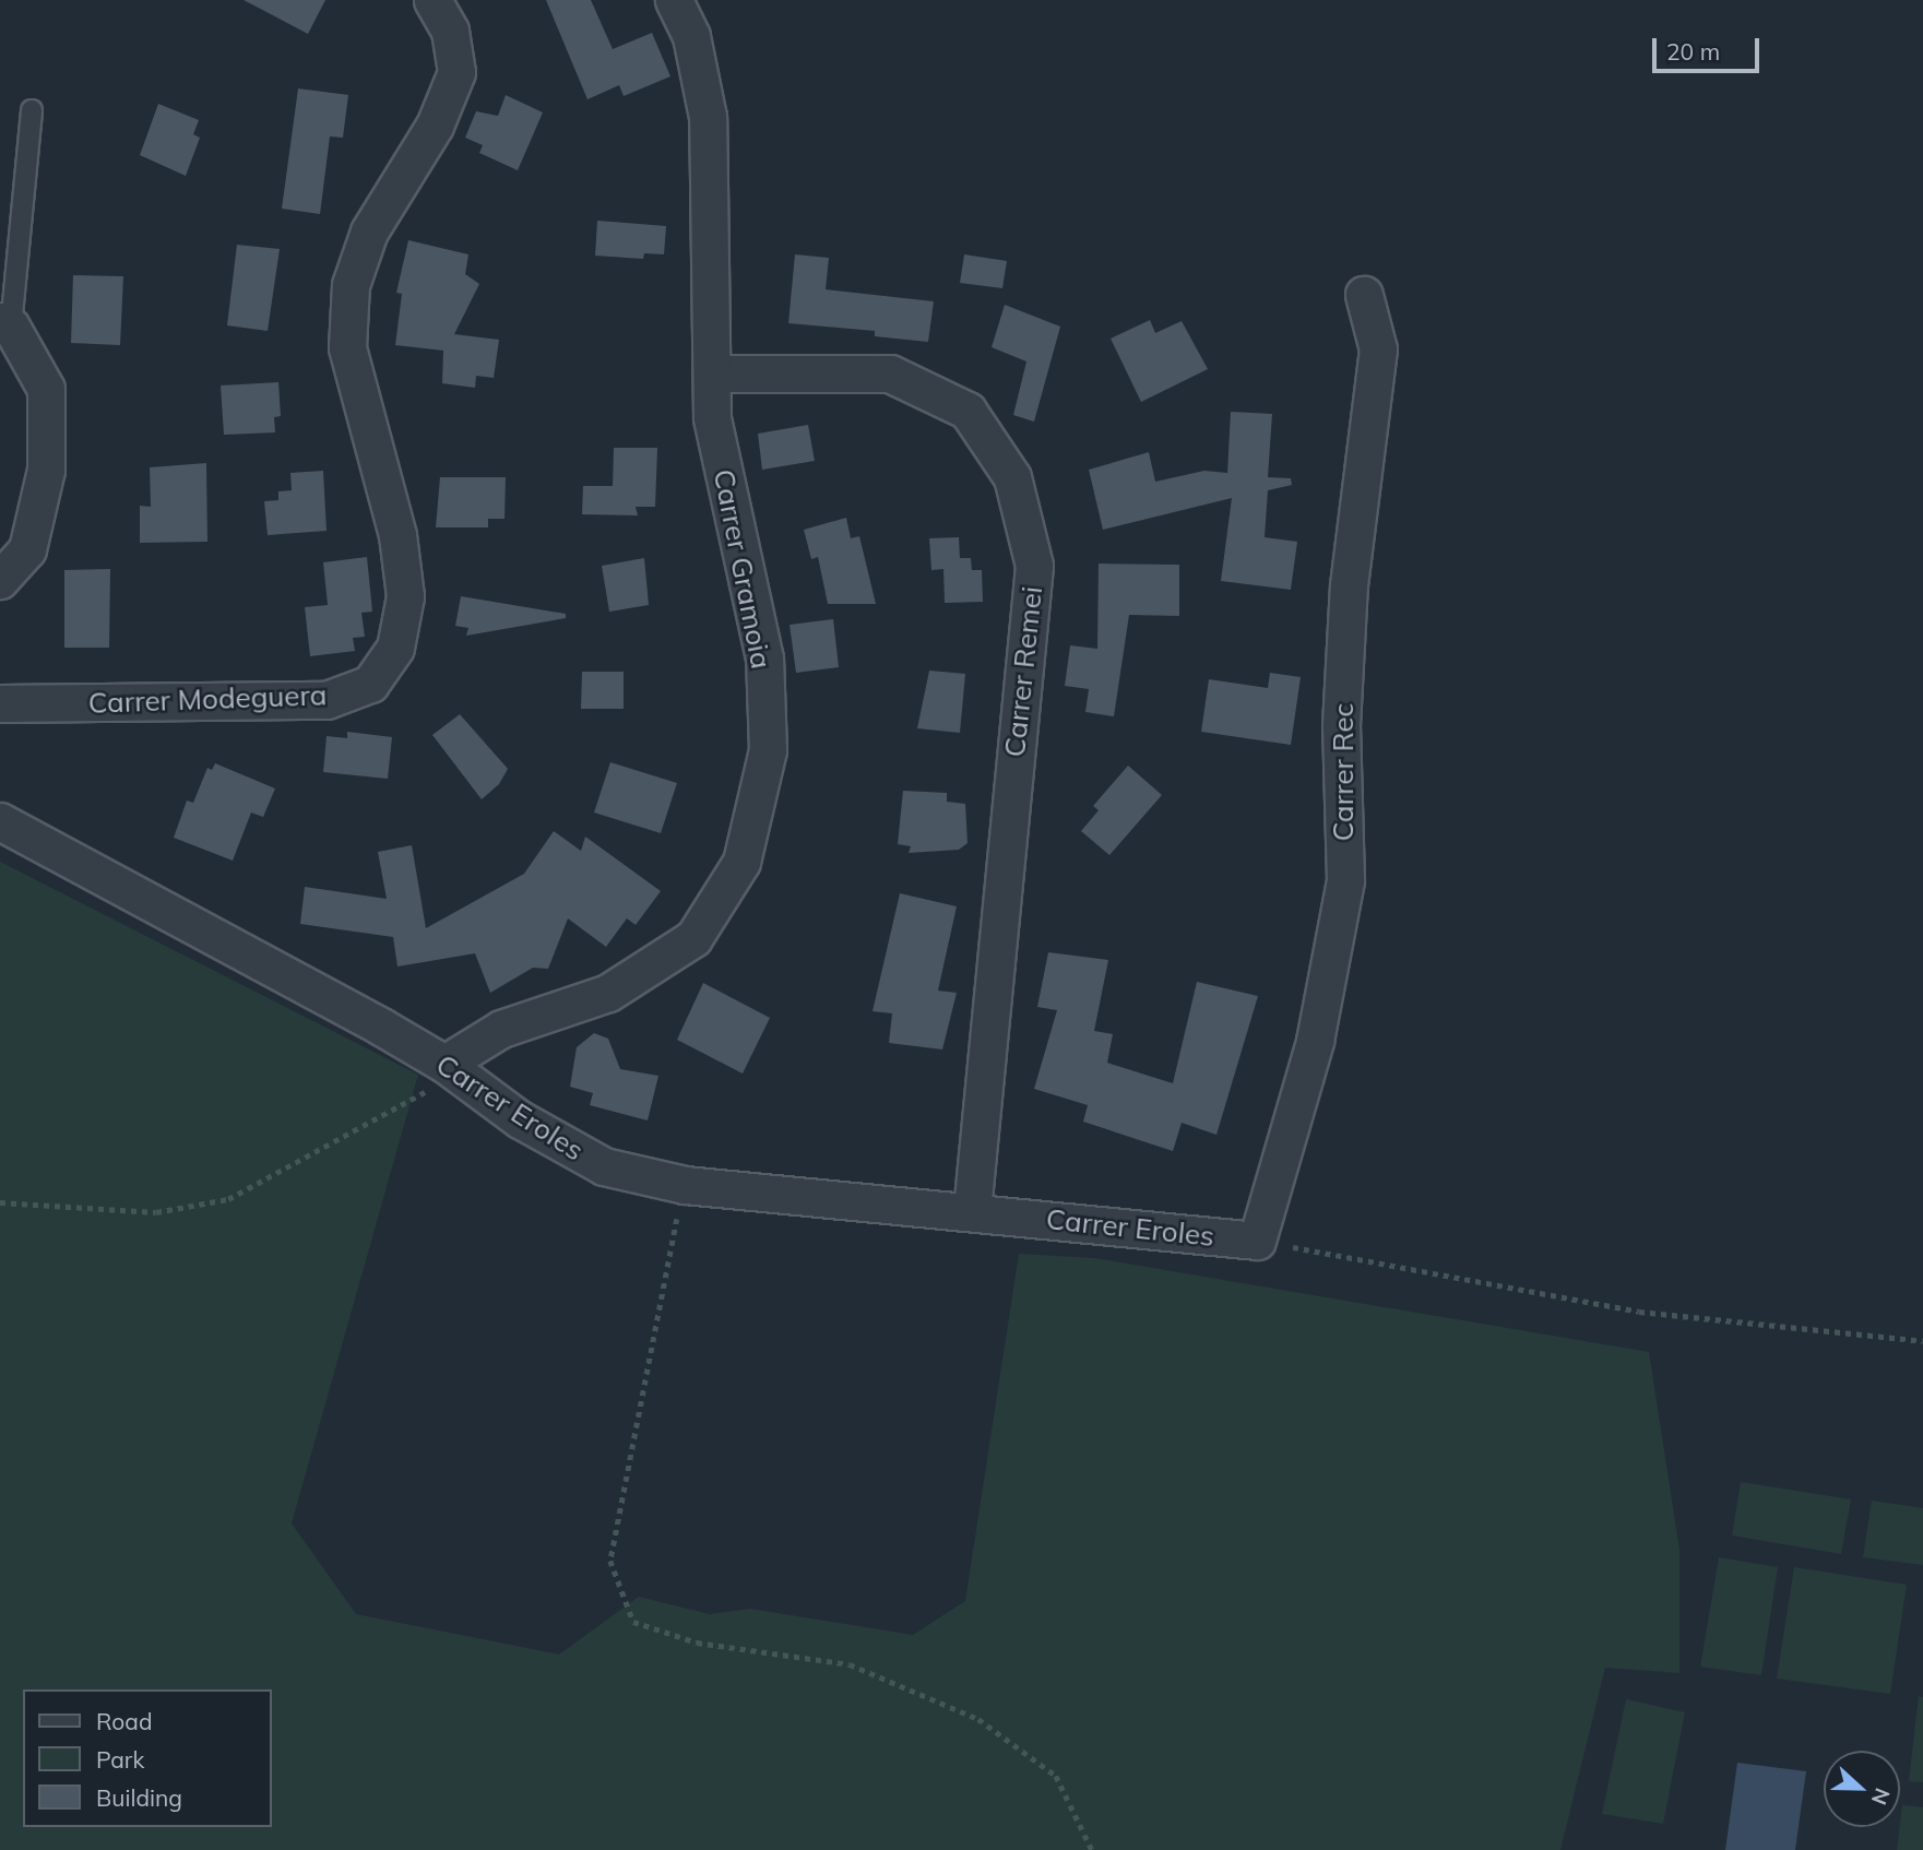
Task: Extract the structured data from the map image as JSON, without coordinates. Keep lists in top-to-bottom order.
{
  "streets": {
    "street": [
      "Carrer Gramoia",
      "Carrer Remei",
      "Carrer Modeguera",
      "Carrer Rec",
      "Carrer Eroles"
    ]
  },
  "crossings": [
    ["Carrer Gramoia", "Carrer Remei"],
    ["Carrer Gramoia", "Carrer Eroles"],
    ["Carrer Remei", "Carrer Eroles"],
    ["Carrer Rec", "Carrer Eroles"]
  ],
  "legend": ["Road", "Park", "Building"],
  "scale_bar": "20 m",
  "north": "right"
}
